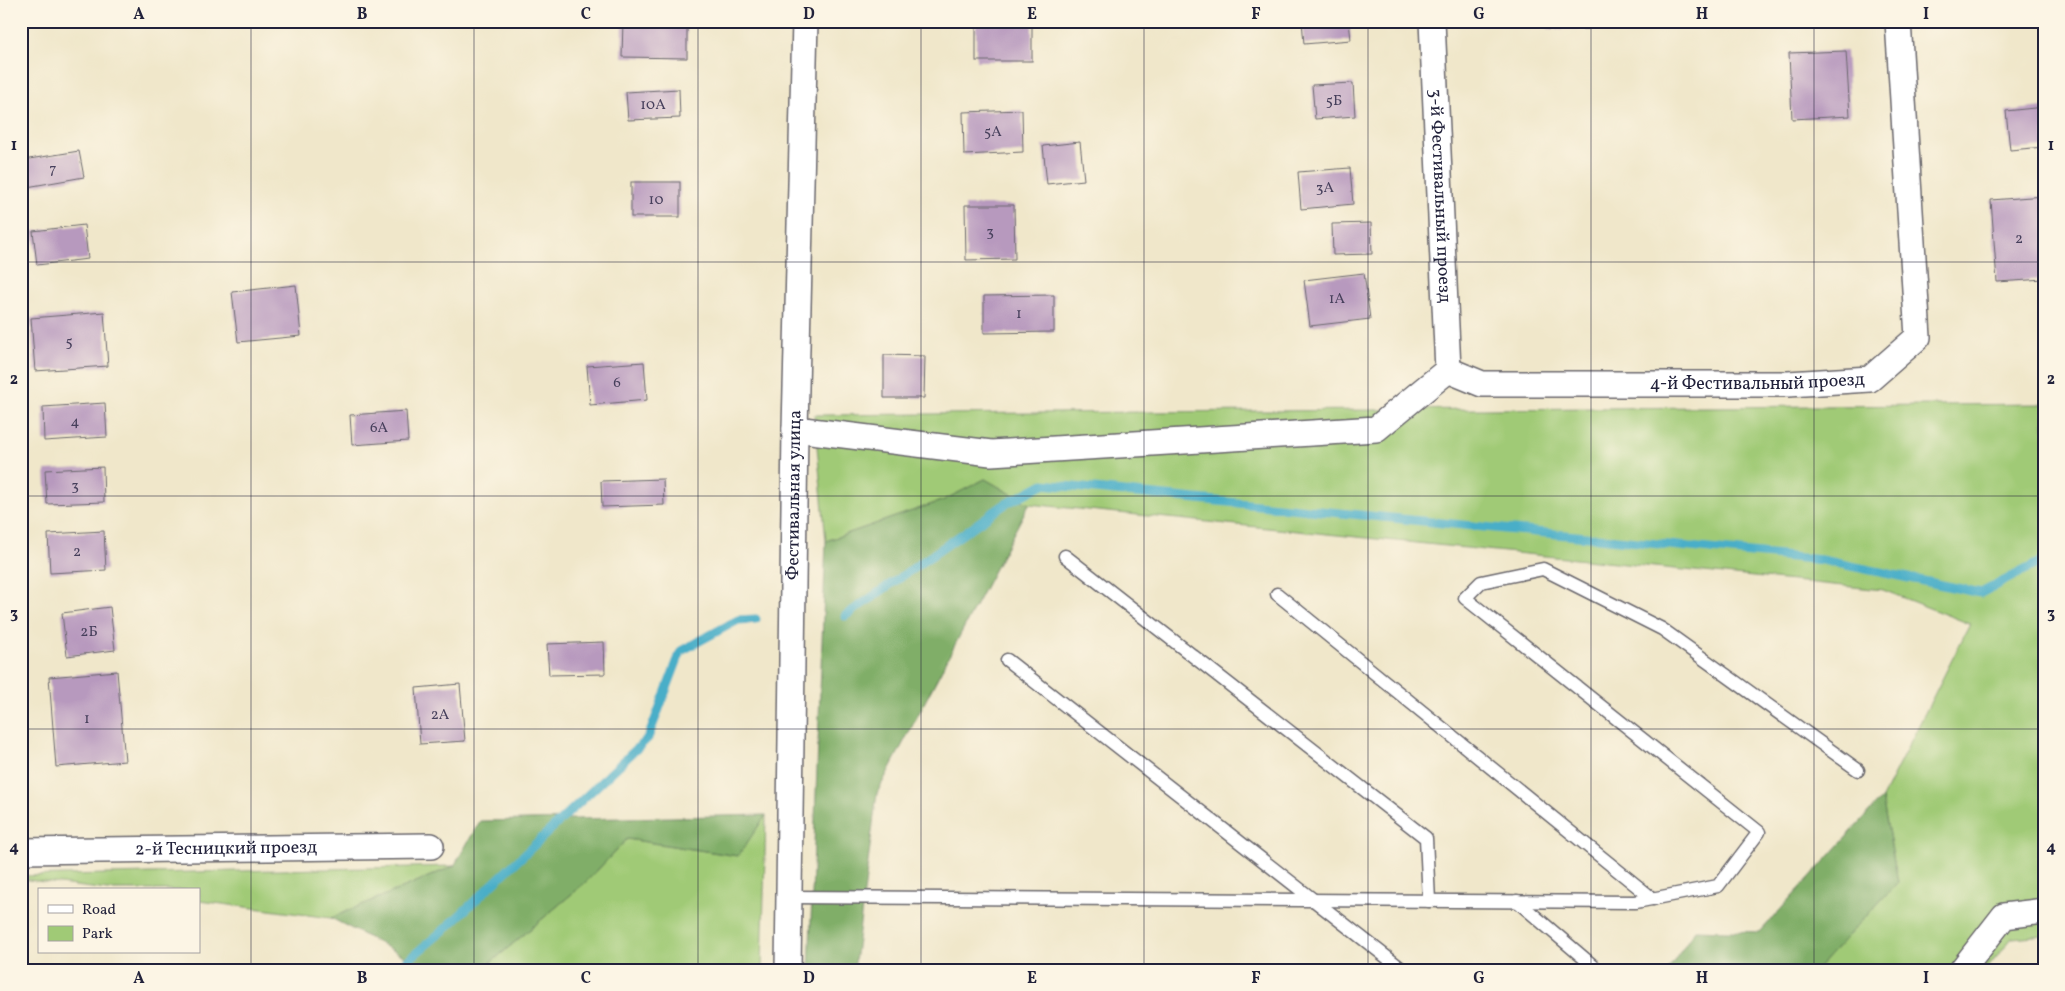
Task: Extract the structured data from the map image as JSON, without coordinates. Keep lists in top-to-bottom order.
{
  "streets": {
    "street": [
      "3-й Фестивальный проезд",
      "4-й Фестивальный проезд",
      "Фестивальная улица",
      "2-й Тесницкий проезд"
    ]
  },
  "crossings": [
    ["3-й Фестивальный проезд", "4-й Фестивальный проезд"]
  ],
  "house_numbers": [
    "5Б",
    "10А",
    "5А",
    "7",
    "3А",
    "10",
    "3",
    "2",
    "1А",
    "1",
    "5",
    "6",
    "4",
    "6А",
    "3",
    "2",
    "2Б",
    "2А",
    "1"
  ],
  "legend": ["Road", "Park"],
  "grid": {
    "columns": [
      "A",
      "B",
      "C",
      "D",
      "E",
      "F",
      "G",
      "H",
      "I"
    ],
    "rows": [
      "1",
      "2",
      "3",
      "4"
    ]
  }
}
